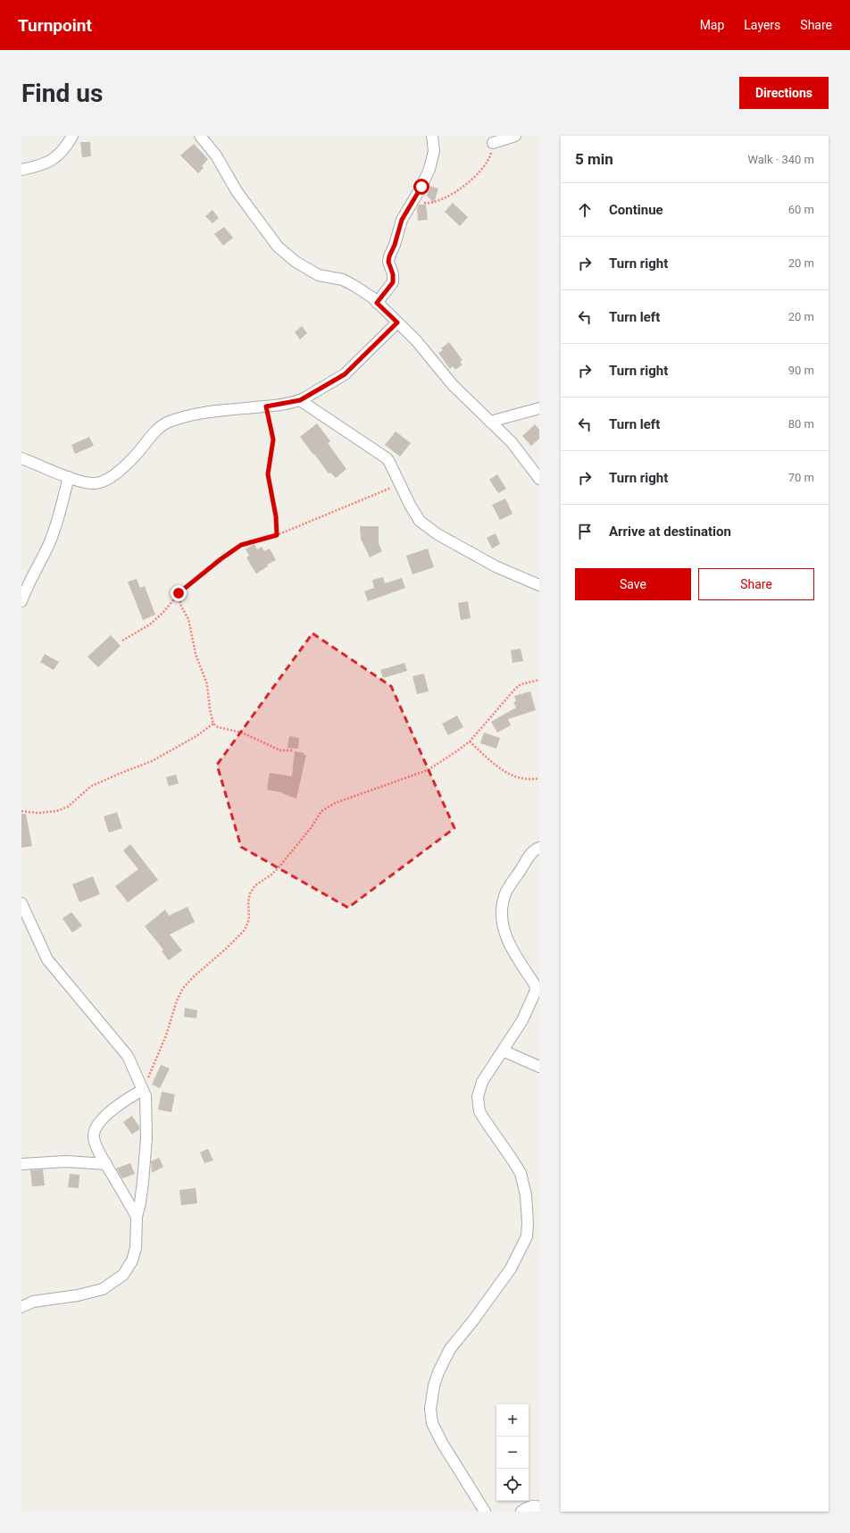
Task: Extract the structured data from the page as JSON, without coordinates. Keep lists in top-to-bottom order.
{
  "page": {
    "header": "Turnpoint",
    "nav": ["Map", "Layers", "Share"],
    "buttons": [
      "Directions",
      ["Save", "Share"]
    ],
    "title": "Find us",
    "heading": ["5 min", "Walk · 340 m"],
    "list": [
      ["Continue", "60 m"],
      ["Turn right", "20 m"],
      ["Turn left", "20 m"],
      ["Turn right", "90 m"],
      ["Turn left", "80 m"],
      ["Turn right", "70 m"],
      "Arrive at destination"
    ],
    "map_buttons": ["+", "−"]
  }
}
